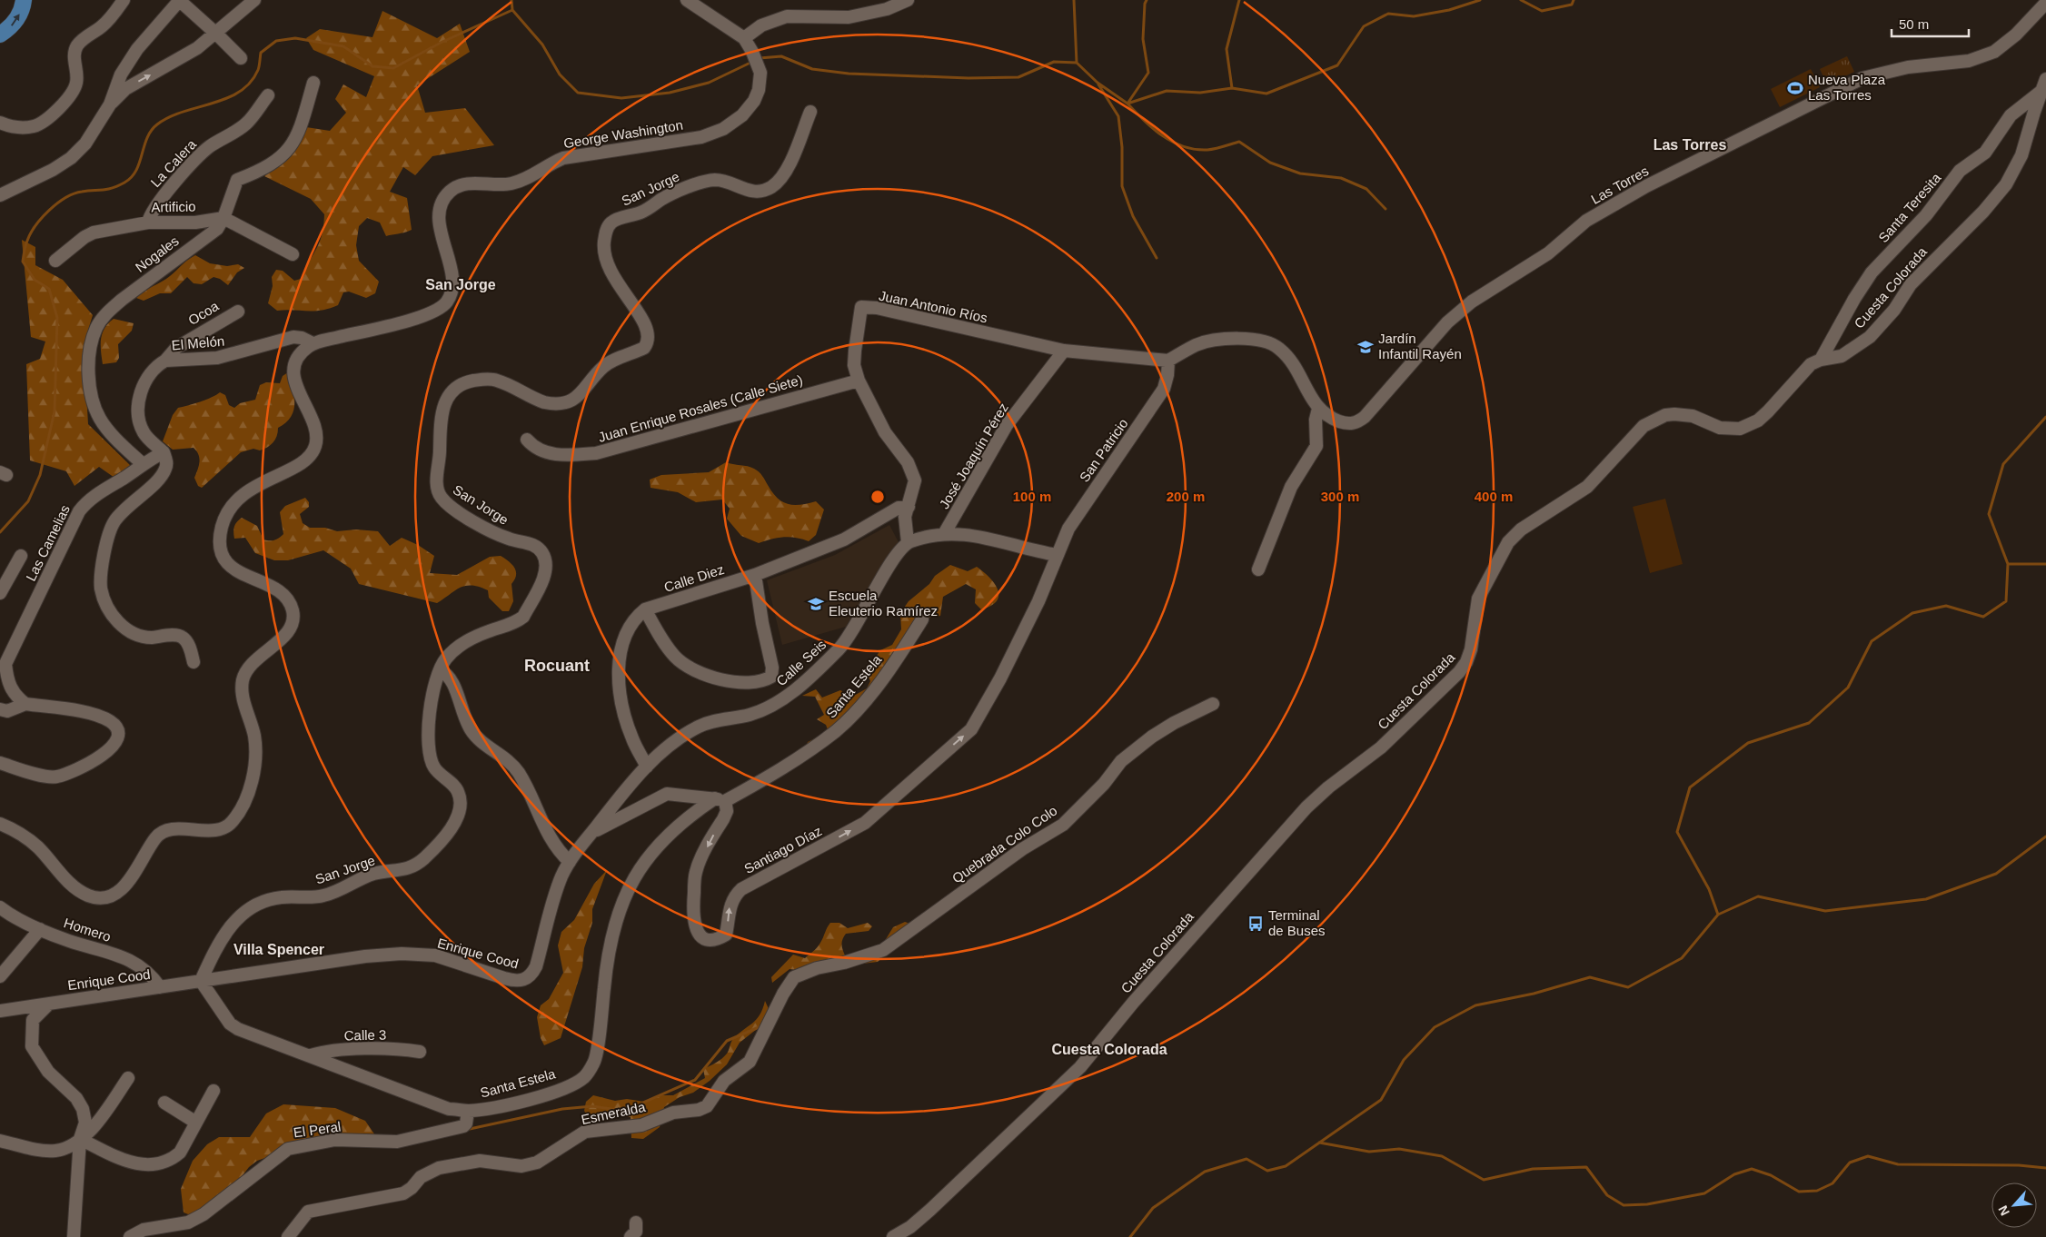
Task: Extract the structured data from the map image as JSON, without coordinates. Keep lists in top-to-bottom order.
{
  "streets": {
    "street": [
      "George Washington",
      "La Calera",
      "Las Torres",
      "San Jorge",
      "Artificio",
      "Santa Teresita",
      "Nogales",
      "Cuesta Colorada",
      "Juan Antonio Ríos",
      "Ocoa",
      "El Melón",
      "Juan Enrique Rosales (Calle Siete)",
      "San Patricio",
      "José Joaquín Pérez",
      "Las Camelias",
      "Calle Diez",
      "Calle Seis",
      "Santa Estela",
      "Quebrada Colo Colo",
      "Santiago Díaz",
      "Homero",
      "Enrique Cood",
      "Calle 3",
      "Esmeralda",
      "El Peral"
    ]
  },
  "crossings": [
    ["George Washington", "El Melón"],
    ["La Calera", "Artificio"],
    ["San Jorge", "Santa Estela"],
    ["San Jorge", "Enrique Cood"],
    ["Artificio", "Nogales"],
    ["Santa Teresita", "Cuesta Colorada"],
    ["Nogales", "Las Camelias"],
    ["Juan Antonio Ríos", "Juan Enrique Rosales (Calle Siete)"],
    ["Juan Antonio Ríos", "San Patricio"],
    ["Juan Antonio Ríos", "José Joaquín Pérez"],
    ["Juan Antonio Ríos", "Calle Diez"],
    ["Juan Antonio Ríos", "Calle Seis"],
    ["Ocoa", "El Melón"],
    ["El Melón", "Las Camelias"],
    ["San Patricio", "Santiago Díaz"],
    ["Calle Diez", "Calle Seis"],
    ["Calle Seis", "Enrique Cood"],
    ["Santa Estela", "Santiago Díaz"],
    ["Santa Estela", "Enrique Cood"],
    ["Santa Estela", "Calle 3"],
    ["Santa Estela", "El Peral"],
    ["Quebrada Colo Colo", "Esmeralda"],
    ["Homero", "Enrique Cood"]
  ],
  "districts": [
    "Las Torres",
    "San Jorge",
    "Rocuant",
    "Villa Spencer",
    "Cuesta Colorada"
  ],
  "places": {
    "sports": ["Nueva Plaza Las Torres"],
    "school or university": ["Jardín Infantil Rayén", "Escuela Eleuterio Ramírez"],
    "bus stop": ["Terminal de Buses"]
  },
  "scale_bar": "50 m",
  "north": "bottom left",
  "rings": [
    "100 m",
    "200 m",
    "300 m",
    "400 m"
  ]
}
